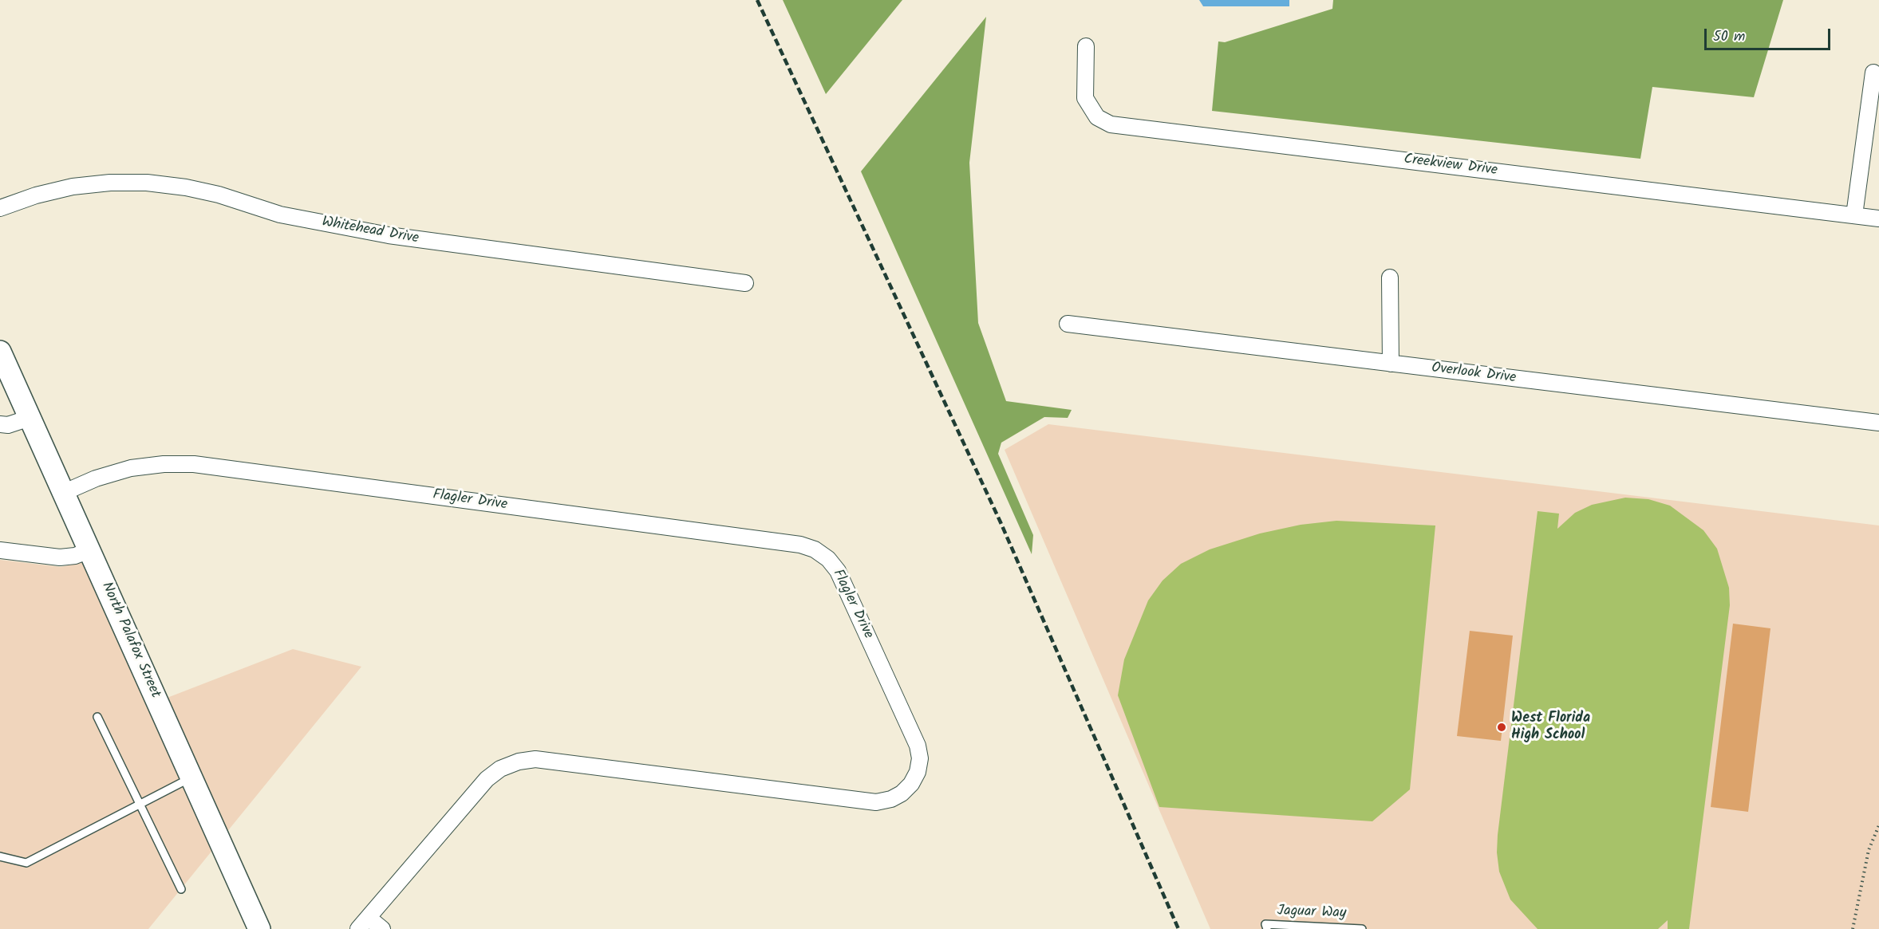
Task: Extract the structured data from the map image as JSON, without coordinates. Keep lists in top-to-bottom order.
{
  "streets": {
    "main road": ["North Palafox Street"],
    "street": [
      "Creekview Drive",
      "Whitehead Drive",
      "Overlook Drive",
      "Flagler Drive"
    ],
    "lane": ["Jaguar Way"]
  },
  "crossings": [
    ["Flagler Drive", "North Palafox Street"]
  ],
  "places": ["West Florida High School"],
  "scale_bar": "50 m"
}
